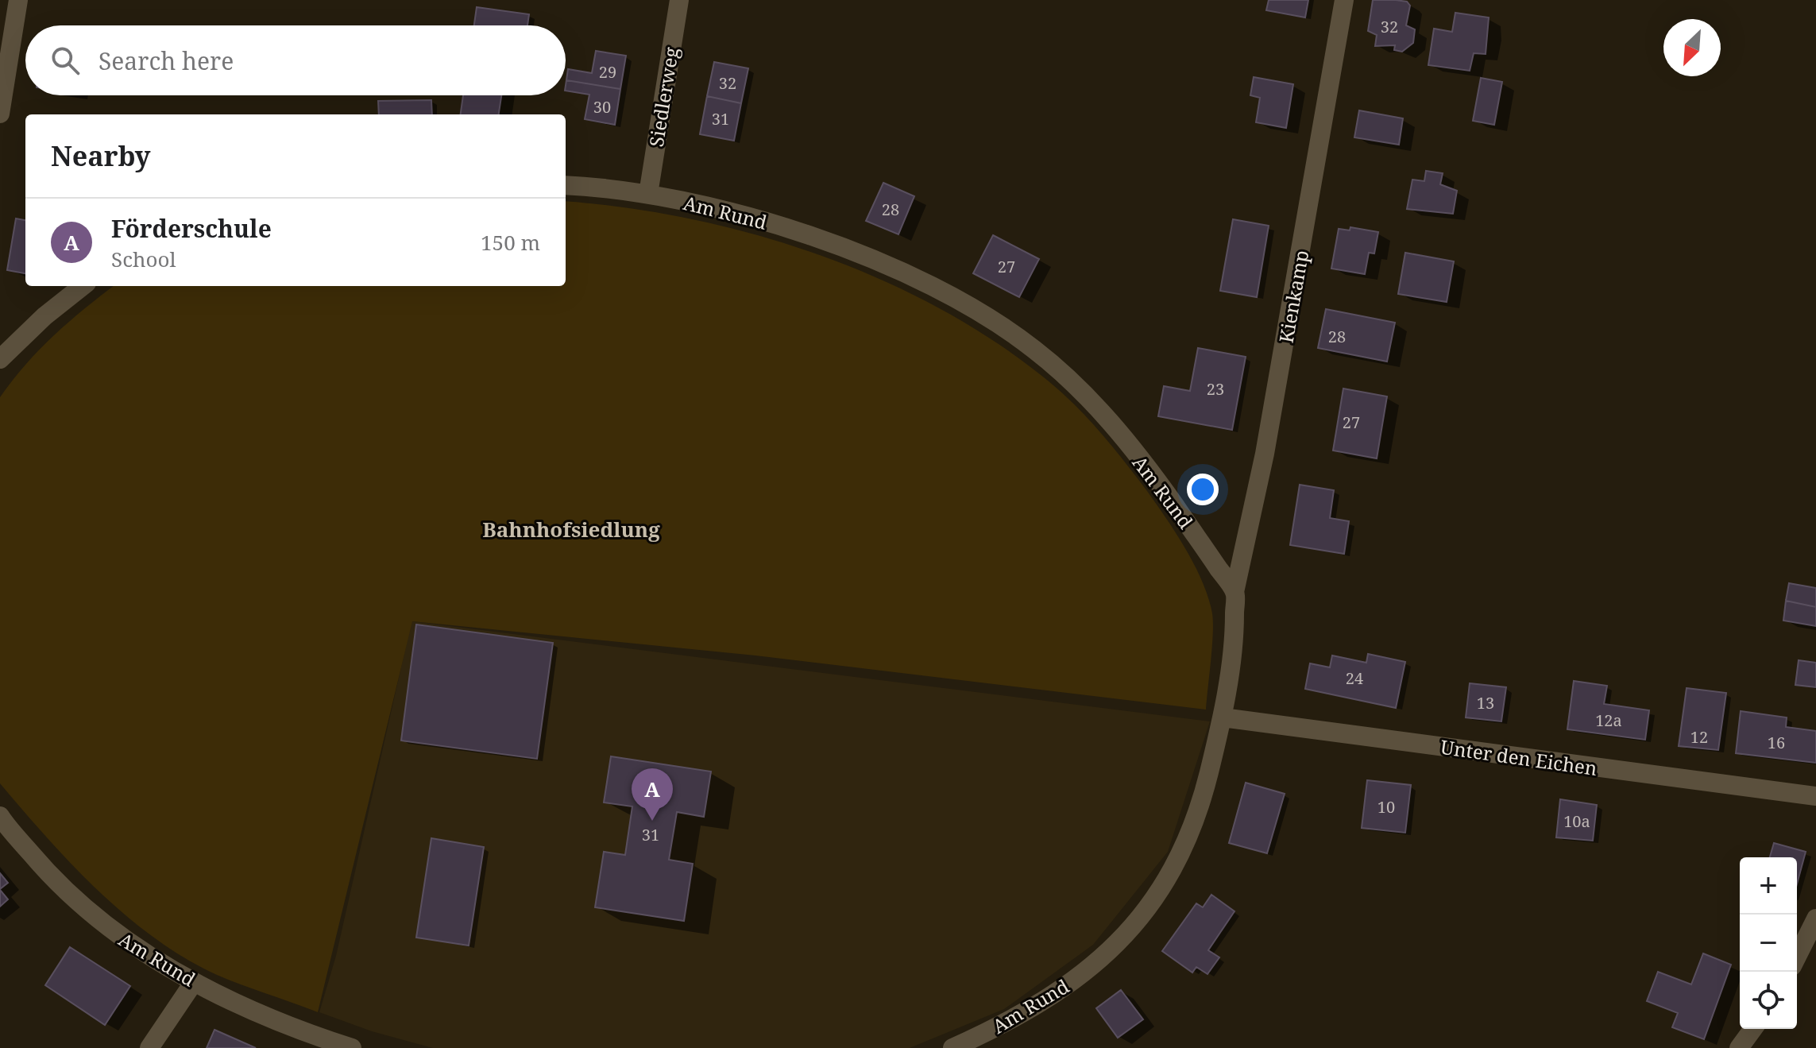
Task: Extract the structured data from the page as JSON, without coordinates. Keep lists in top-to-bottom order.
{
  "streets": {
    "street": [
      "Siedlerweg",
      "Am Rund",
      "Kienkamp",
      "Unter den Eichen"
    ]
  },
  "crossings": [
    ["Siedlerweg", "Am Rund"],
    ["Am Rund", "Kienkamp"],
    ["Am Rund", "Unter den Eichen"]
  ],
  "districts": ["Bahnhofsiedlung"],
  "house_numbers": [
    "32",
    "29",
    "32",
    "30",
    "31",
    "28",
    "27",
    "28",
    "23",
    "27",
    "24",
    "13",
    "12a",
    "12",
    "16",
    "10",
    "10a",
    "31"
  ],
  "north": "bottom left",
  "page": {
    "search": "Search here",
    "heading": "Nearby",
    "list": [
      {
        "mark": "A",
        "name": "Förderschule",
        "note": "School",
        "value": "150 m"
      }
    ],
    "pins": "A",
    "map_buttons": ["+", "−"]
  }
}
